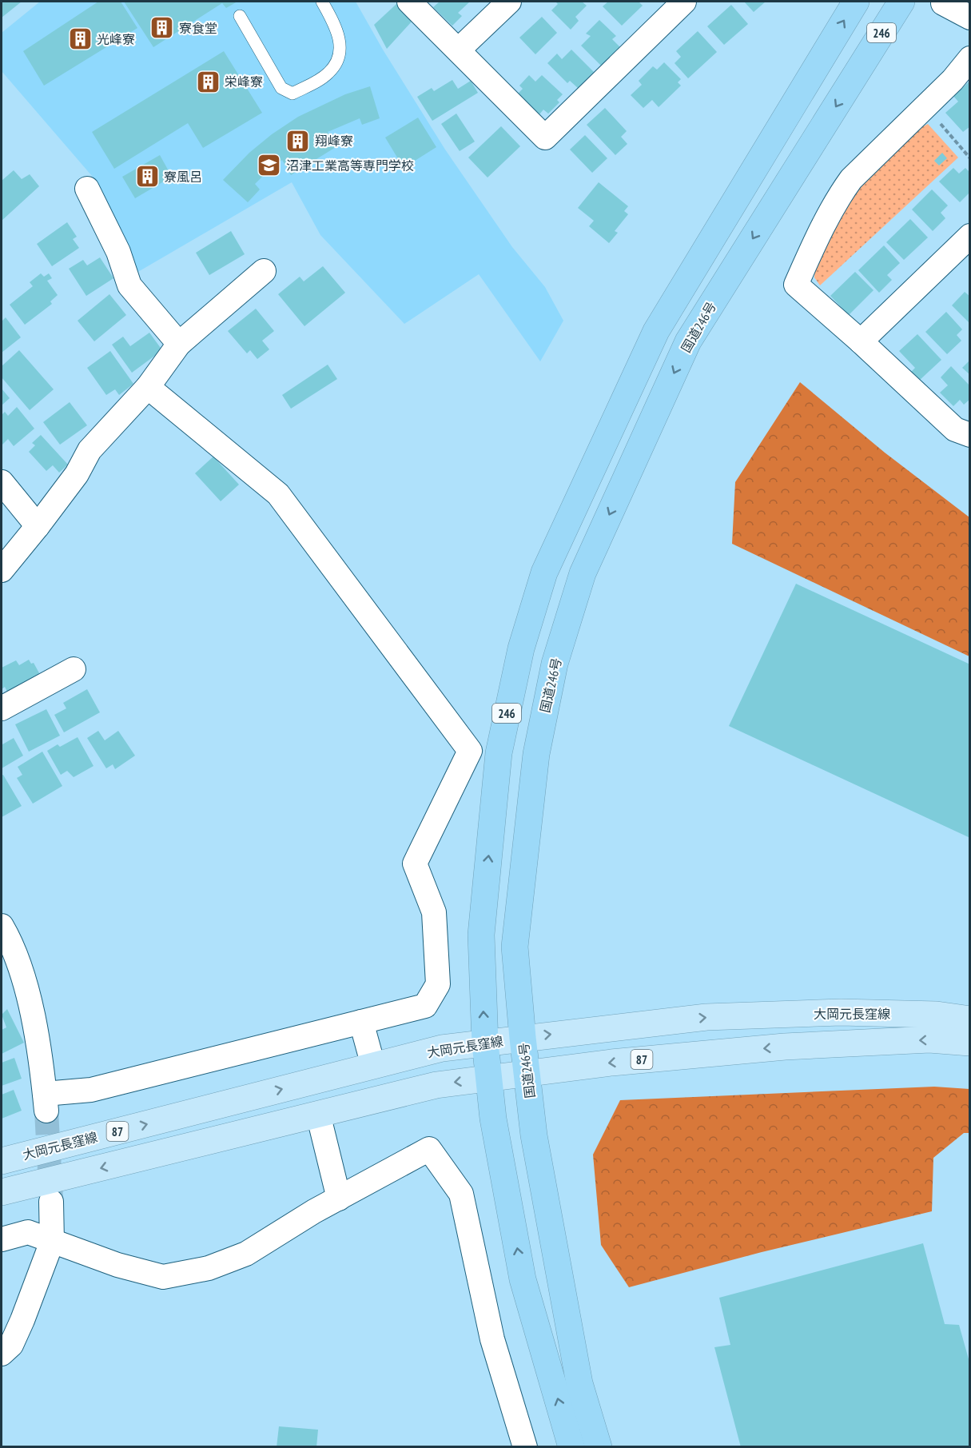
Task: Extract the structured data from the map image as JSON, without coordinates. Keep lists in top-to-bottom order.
{
  "streets": {
    "highway": ["246", "国道246号"],
    "main road": ["大岡元長窪線", "87"]
  },
  "crossings": [
    ["246", "大岡元長窪線"],
    ["246", "87"],
    ["国道246号", "大岡元長窪線"],
    ["国道246号", "87"]
  ],
  "places": {
    "building": [
      "寮食堂",
      "光峰寮",
      "栄峰寮",
      "翔峰寮",
      "寮風呂"
    ],
    "school or university": ["沼津工業高等専門学校"]
  }
}
